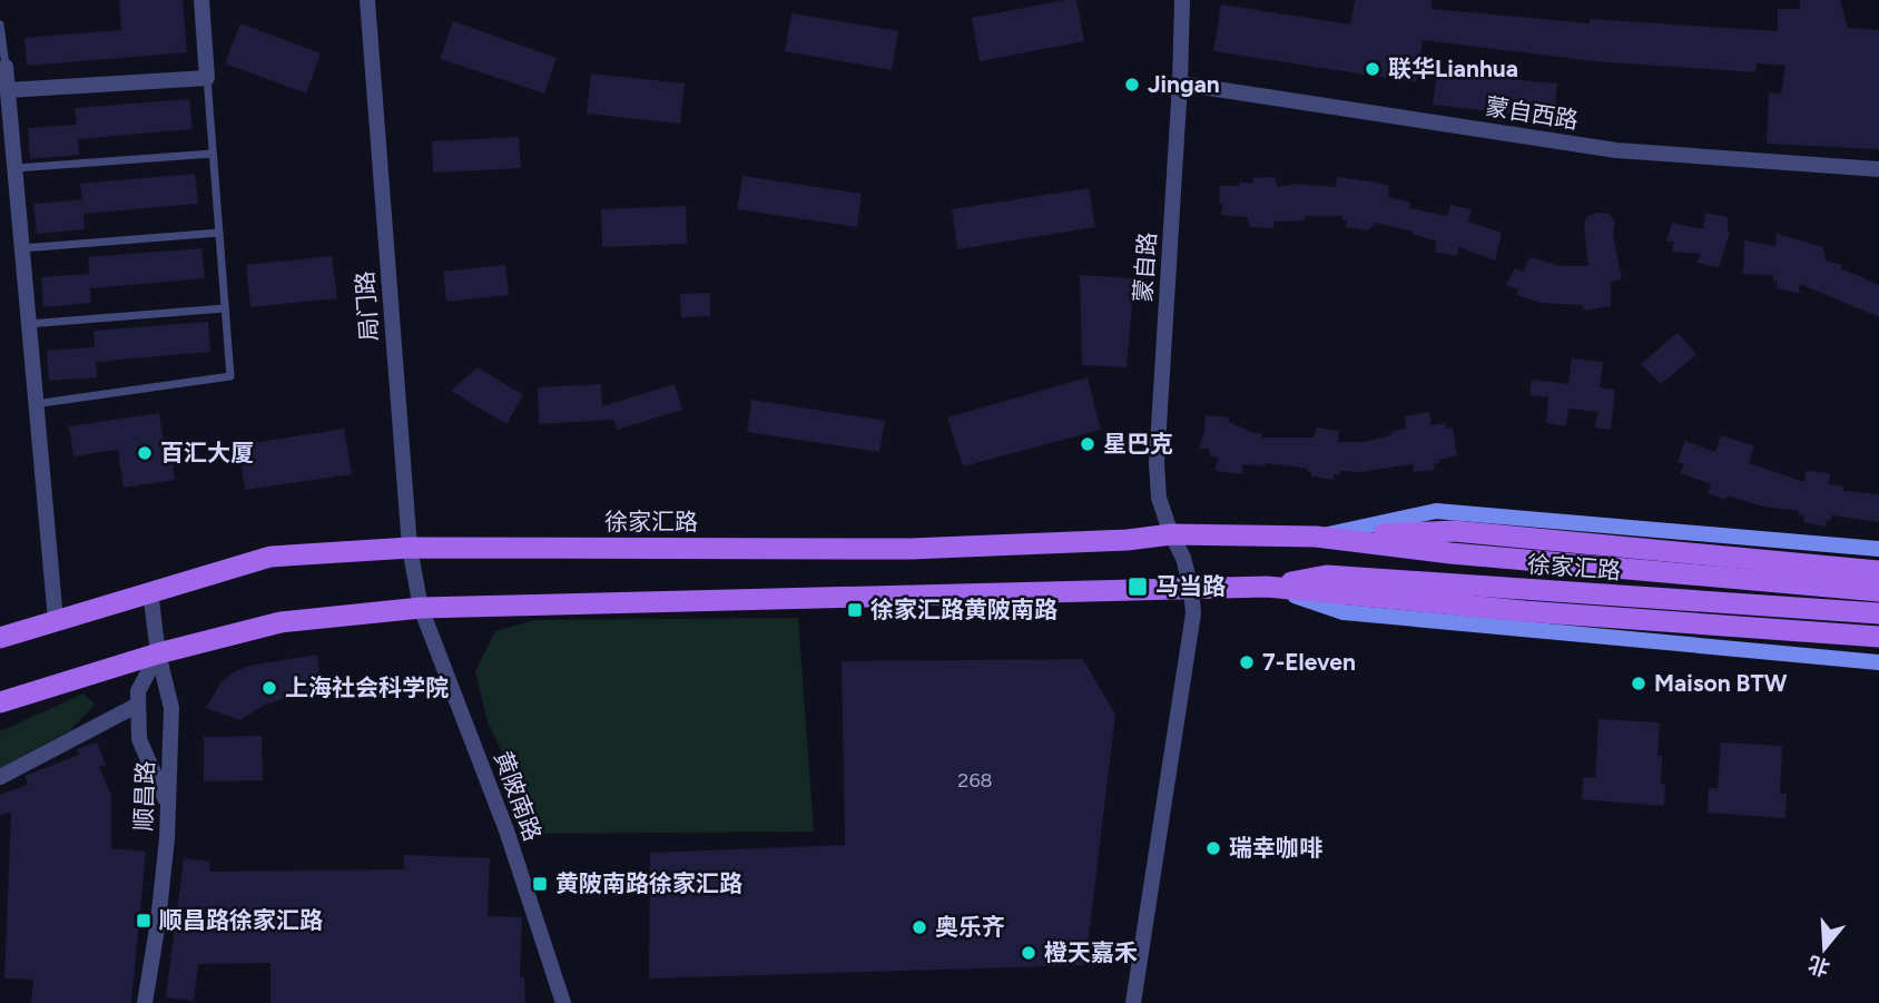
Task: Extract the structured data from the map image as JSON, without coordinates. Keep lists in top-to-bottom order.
{
  "streets": {
    "main road": ["徐家汇路"],
    "street": [
      "蒙自西路",
      "蒙自路",
      "局门路",
      "顺昌路",
      "黄陂南路"
    ]
  },
  "crossings": [
    ["蒙自西路", "蒙自路"],
    ["蒙自路", "徐家汇路"],
    ["局门路", "徐家汇路"],
    ["局门路", "黄陂南路"],
    ["徐家汇路", "顺昌路"],
    ["徐家汇路", "黄陂南路"]
  ],
  "places": {
    "other": [
      "联华Lianhua",
      "Jingan",
      "星巴克",
      "百汇大厦",
      "7-Eleven",
      "Maison BTW",
      "上海社会科学院",
      "瑞幸咖啡",
      "奥乐齐",
      "橙天嘉禾"
    ],
    "transit": [
      "马当路",
      "徐家汇路黄陂南路",
      "黄陂南路徐家汇路",
      "顺昌路徐家汇路"
    ]
  },
  "house_numbers": ["268"],
  "north": "bottom"
}
